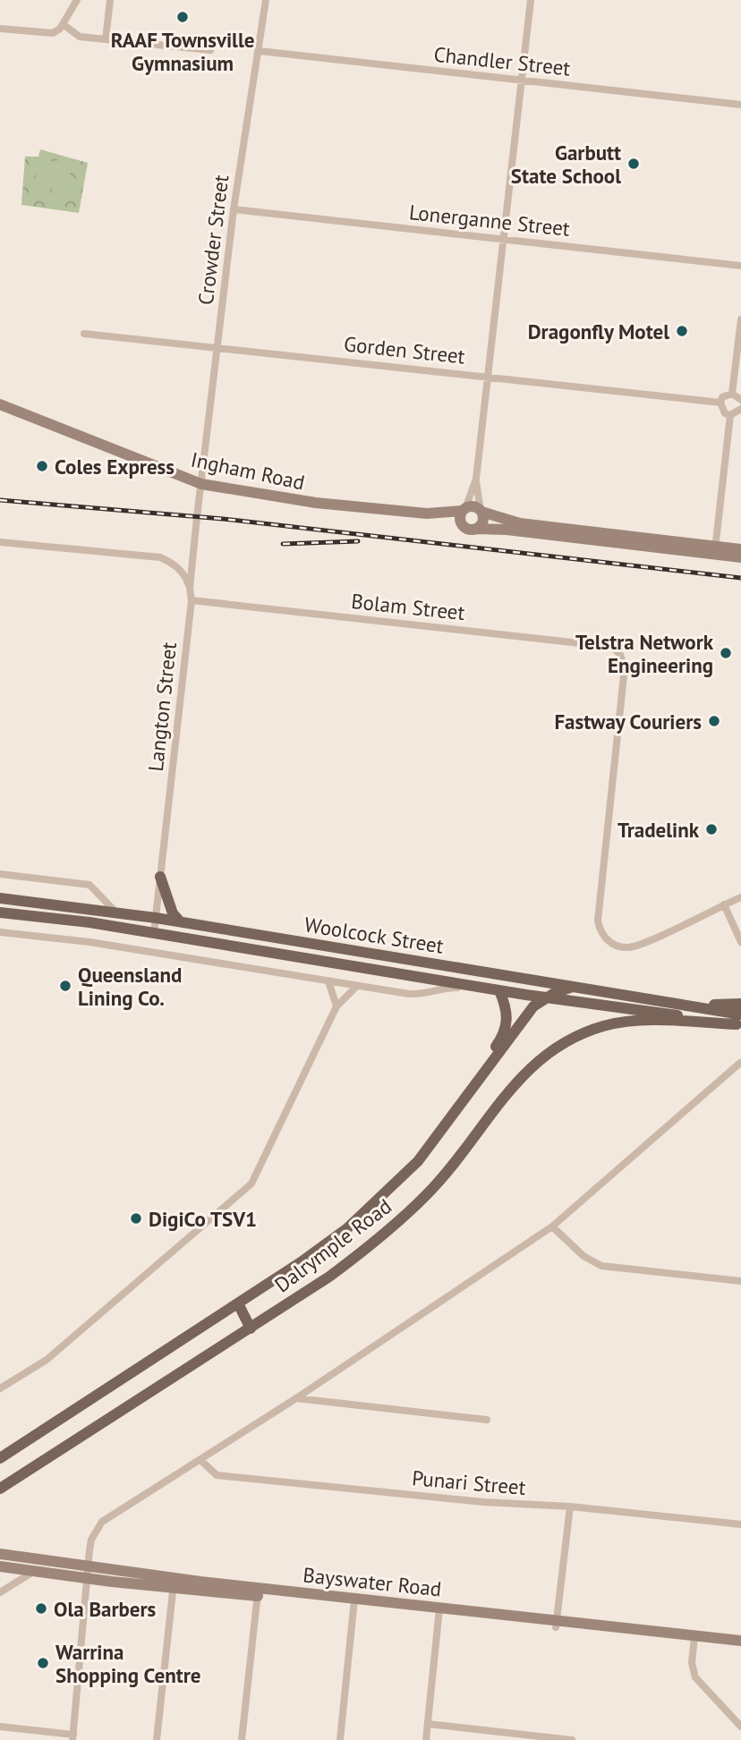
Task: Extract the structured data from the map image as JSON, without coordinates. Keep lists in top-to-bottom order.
{
  "streets": {
    "main road": [
      "Ingham Road",
      "Woolcock Street",
      "Dalrymple Road",
      "Bayswater Road"
    ],
    "street": [
      "Chandler Street",
      "Lonerganne Street",
      "Crowder Street",
      "Gorden Street",
      "Bolam Street",
      "Langton Street",
      "Punari Street"
    ]
  },
  "crossings": [
    ["Chandler Street", "Crowder Street"],
    ["Lonerganne Street", "Crowder Street"],
    ["Crowder Street", "Gorden Street"],
    ["Crowder Street", "Ingham Road"],
    ["Crowder Street", "Langton Street"],
    ["Ingham Road", "Langton Street"],
    ["Bolam Street", "Langton Street"],
    ["Langton Street", "Woolcock Street"],
    ["Woolcock Street", "Dalrymple Road"]
  ],
  "places": [
    "RAAF Townsville Gymnasium",
    "Garbutt State School",
    "Dragonfly Motel",
    "Coles Express",
    "Telstra Network Engineering",
    "Fastway Couriers",
    "Tradelink",
    "Queensland Lining Co.",
    "DigiCo TSV1",
    "Ola Barbers",
    "Warrina Shopping Centre"
  ]
}
